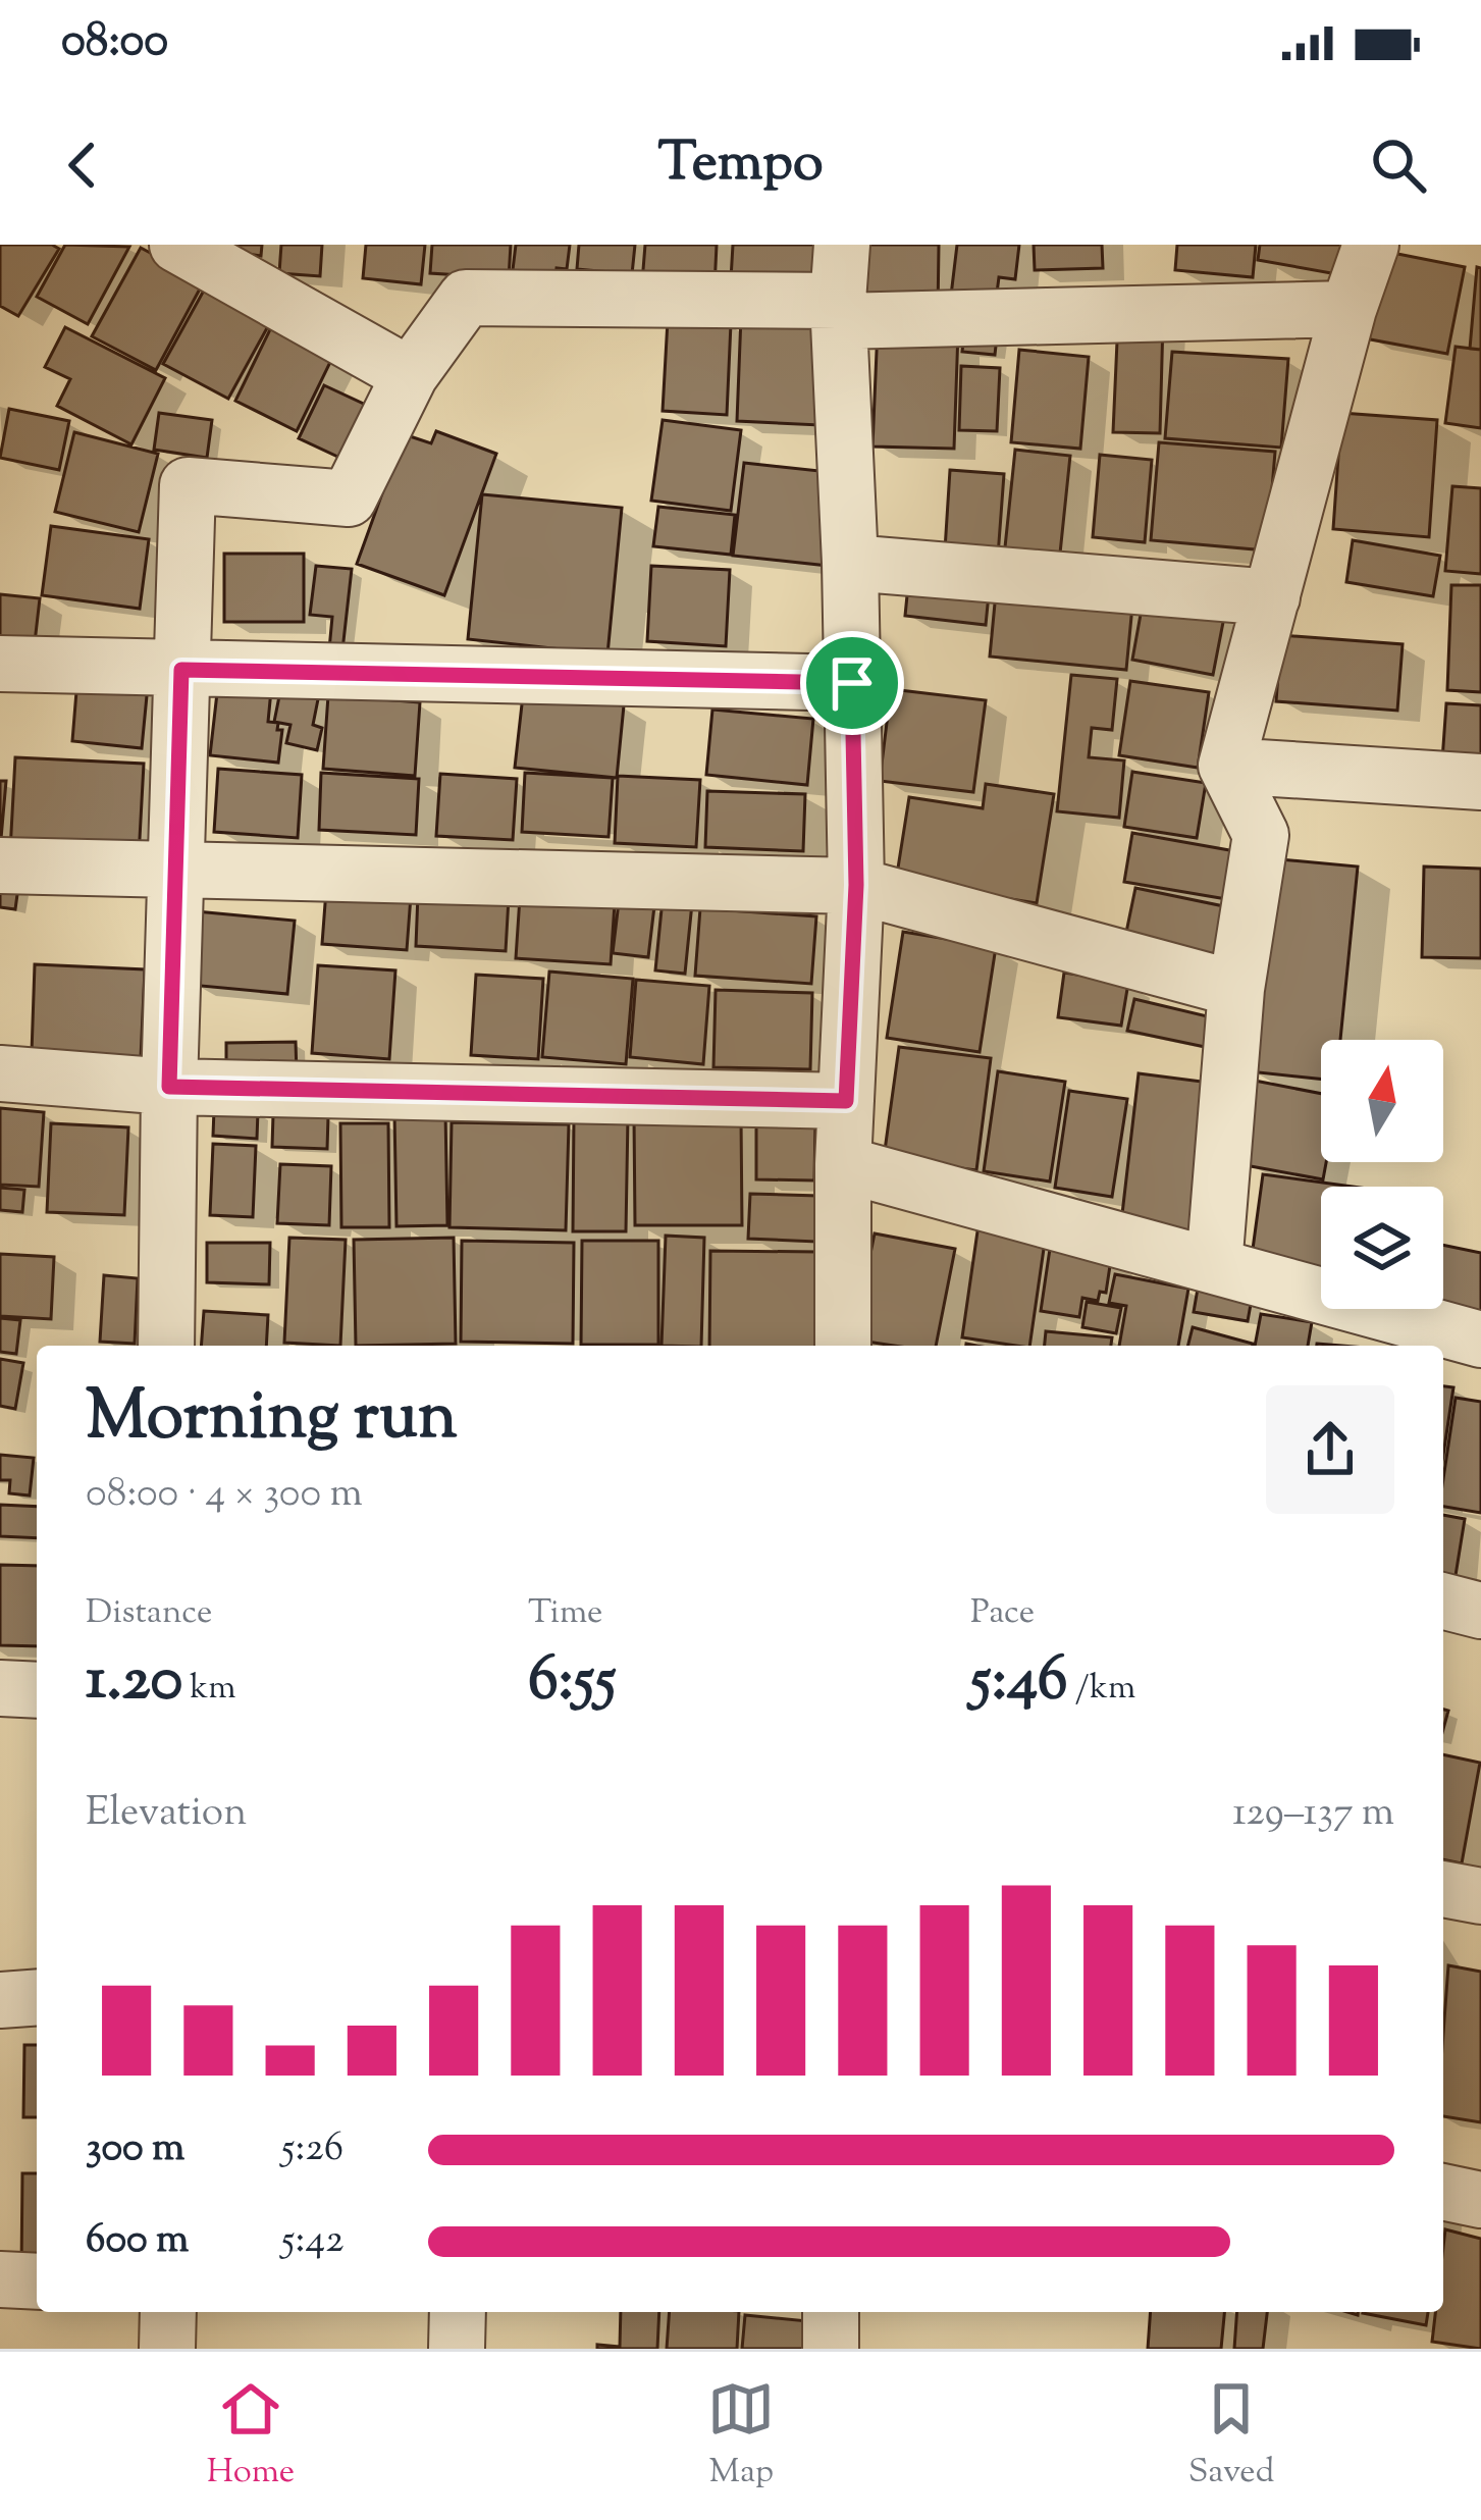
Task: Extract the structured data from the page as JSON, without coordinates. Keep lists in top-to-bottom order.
{
  "north": "top",
  "page": {
    "status": "08:00",
    "header": "Tempo",
    "heading": ["Morning run", "08:00 · 4 × 300 m"],
    "stats": [
      ["Distance", "1.20 km"],
      ["Time", "6:55"],
      ["Pace", "5:46 /km"]
    ],
    "chart": ["Elevation", "129–137 m"],
    "list": [
      {
        "name": "300 m",
        "note": "5:26"
      },
      {
        "name": "600 m",
        "note": "5:42"
      }
    ],
    "tabs": ["Home", "Map", "Saved"]
  }
}
